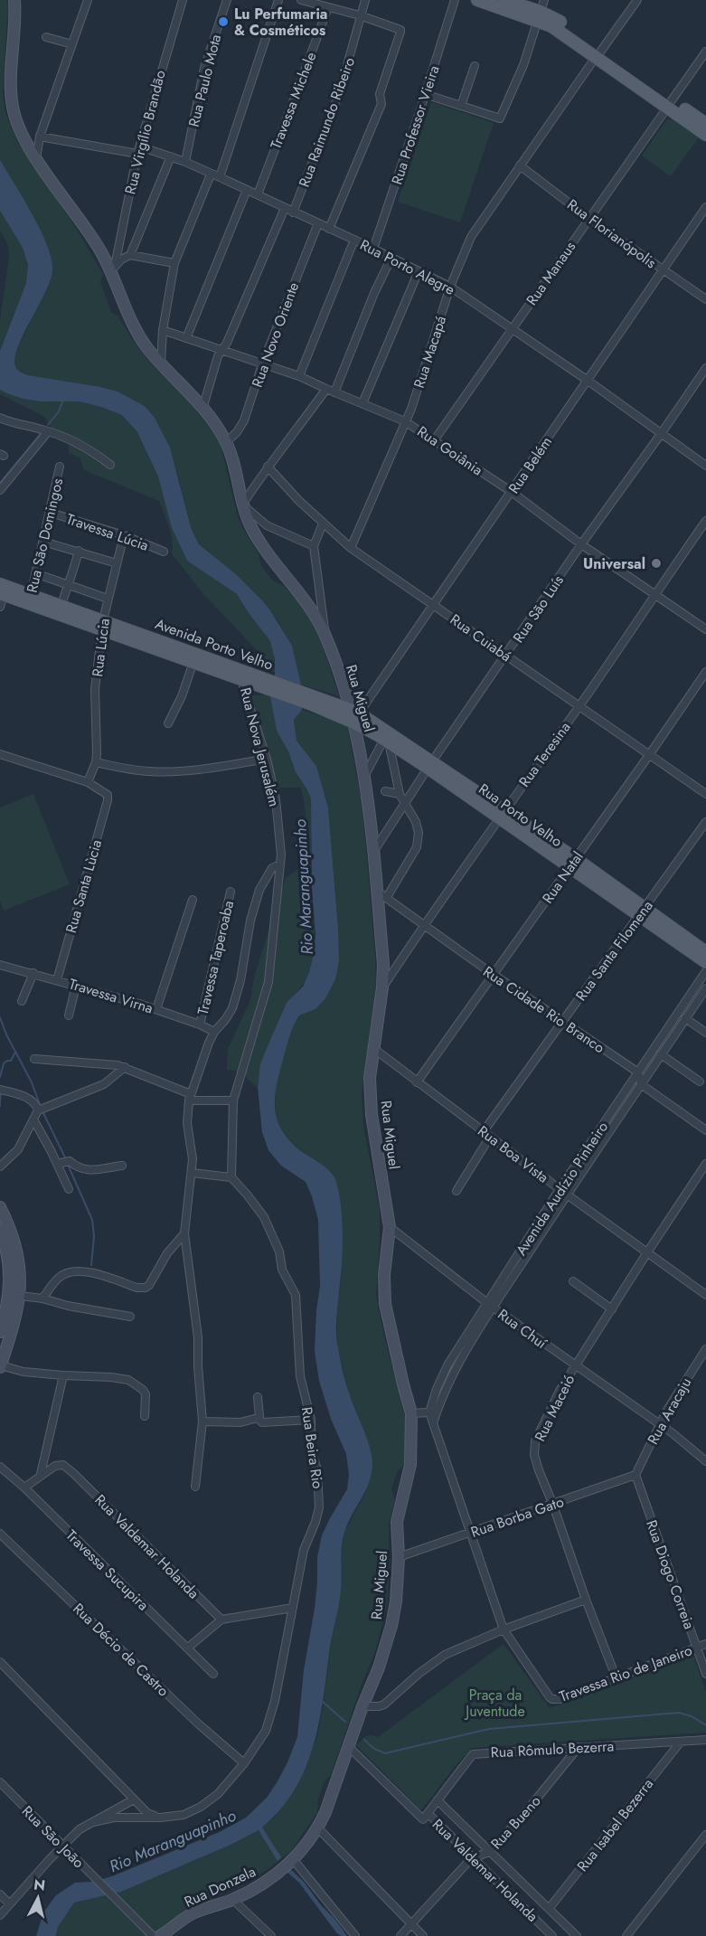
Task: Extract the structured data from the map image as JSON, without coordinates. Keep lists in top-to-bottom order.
{
  "streets": {
    "main road": [
      "Avenida Porto Velho",
      "Rua Miguel",
      "Rua Porto Velho",
      "Rua Donzela"
    ],
    "street": [
      "Rua Paulo Mota",
      "Travessa Michele",
      "Rua Raimundo Ribeiro",
      "Rua Professor Vieira",
      "Rua Virgílio Brandão",
      "Rua Florianópolis",
      "Rua Porto Alegre",
      "Rua Manaus",
      "Rua Novo Oriente",
      "Rua Macapá",
      "Rua Goiânia",
      "Rua Belém",
      "Travessa Lúcia",
      "Rua São Domingos",
      "Rua São Luís",
      "Rua Cuiabá",
      "Rua Lúcia",
      "Rua Nova Jerusalém",
      "Rua Teresina",
      "Rua Natal",
      "Rua Santa Lùcia",
      "Rua Santa Filomena",
      "Travessa Taperoaba",
      "Travessa Virna",
      "Rua Cidade Rio Branco",
      "Rua Boa Vista",
      "Avenida Audízio Pinheiro",
      "Rua Chuí",
      "Rua Maceió",
      "Rua Aracaju",
      "Rua Beira Rio",
      "Rua Borba Gato",
      "Rua Valdemar Holanda",
      "Travessa Sucupira",
      "Rua Diogo Correia",
      "Rua Décio de Castro",
      "Travessa Rio de Janeiro",
      "Rua Rômulo Bezerra",
      "Rua Bueno",
      "Rua Isabel Bezerra",
      "Rua São João"
    ]
  },
  "crossings": [
    ["Rua Paulo Mota", "Rua Porto Alegre"],
    ["Travessa Michele", "Rua Porto Alegre"],
    ["Rua Raimundo Ribeiro", "Rua Porto Alegre"],
    ["Rua Professor Vieira", "Rua Porto Alegre"],
    ["Rua Virgílio Brandão", "Rua Porto Alegre"],
    ["Rua Florianópolis", "Rua Manaus"],
    ["Rua Florianópolis", "Rua Macapá"],
    ["Rua Florianópolis", "Rua Belém"],
    ["Rua Porto Alegre", "Rua Manaus"],
    ["Rua Porto Alegre", "Rua Novo Oriente"],
    ["Rua Porto Alegre", "Rua Macapá"],
    ["Rua Porto Alegre", "Rua Belém"],
    ["Rua Porto Alegre", "Rua São Luís"],
    ["Rua Manaus", "Rua Goiânia"],
    ["Rua Novo Oriente", "Rua Goiânia"],
    ["Rua Macapá", "Rua Goiânia"],
    ["Rua Macapá", "Rua Cuiabá"],
    ["Rua Goiânia", "Rua Belém"],
    ["Rua Goiânia", "Rua São Luís"],
    ["Rua Goiânia", "Rua Teresina"],
    ["Rua Belém", "Rua Cuiabá"],
    ["Rua Belém", "Rua Miguel"],
    ["Rua Belém", "Rua Porto Velho"],
    ["Travessa Lúcia", "Rua São Domingos"],
    ["Travessa Lúcia", "Rua Lúcia"],
    ["Rua São Luís", "Rua Cuiabá"],
    ["Rua São Luís", "Rua Miguel"],
    ["Rua São Luís", "Rua Porto Velho"],
    ["Rua Cuiabá", "Rua Miguel"],
    ["Rua Cuiabá", "Rua Teresina"],
    ["Rua Cuiabá", "Rua Natal"],
    ["Avenida Porto Velho", "Rua Lúcia"],
    ["Avenida Porto Velho", "Rua Nova Jerusalém"],
    ["Avenida Porto Velho", "Rua Porto Velho"],
    ["Rua Miguel", "Rua Teresina"],
    ["Rua Miguel", "Rua Porto Velho"],
    ["Rua Miguel", "Rua Cidade Rio Branco"],
    ["Rua Miguel", "Rua Boa Vista"],
    ["Rua Miguel", "Rua Chuí"],
    ["Rua Miguel", "Rua Borba Gato"],
    ["Rua Miguel", "Rua Valdemar Holanda"],
    ["Rua Miguel", "Rua Donzela"],
    ["Rua Nova Jerusalém", "Rua Beira Rio"],
    ["Rua Teresina", "Rua Porto Velho"],
    ["Rua Teresina", "Rua Cidade Rio Branco"],
    ["Rua Porto Velho", "Rua Natal"],
    ["Rua Porto Velho", "Rua Santa Filomena"],
    ["Rua Natal", "Rua Cidade Rio Branco"],
    ["Rua Natal", "Rua Boa Vista"],
    ["Rua Santa Lùcia", "Travessa Virna"],
    ["Rua Santa Filomena", "Rua Cidade Rio Branco"],
    ["Rua Santa Filomena", "Rua Boa Vista"],
    ["Travessa Taperoaba", "Travessa Virna"],
    ["Rua Cidade Rio Branco", "Avenida Audízio Pinheiro"],
    ["Rua Boa Vista", "Avenida Audízio Pinheiro"],
    ["Rua Boa Vista", "Rua Maceió"],
    ["Avenida Audízio Pinheiro", "Rua Chuí"],
    ["Rua Chuí", "Rua Maceió"],
    ["Rua Chuí", "Rua Aracaju"],
    ["Rua Maceió", "Rua Borba Gato"],
    ["Rua Maceió", "Travessa Rio de Janeiro"],
    ["Rua Aracaju", "Rua Borba Gato"],
    ["Rua Aracaju", "Rua Diogo Correia"],
    ["Rua Beira Rio", "Rua Décio de Castro"],
    ["Rua Borba Gato", "Rua Diogo Correia"],
    ["Rua Valdemar Holanda", "Rua Rômulo Bezerra"],
    ["Rua Valdemar Holanda", "Rua Bueno"],
    ["Rua Valdemar Holanda", "Rua Isabel Bezerra"],
    ["Rua Valdemar Holanda", "Rua Donzela"],
    ["Rua Diogo Correia", "Travessa Rio de Janeiro"],
    ["Rua Rômulo Bezerra", "Rua Bueno"],
    ["Rua Rômulo Bezerra", "Rua Isabel Bezerra"]
  ],
  "water": ["Rio Maranguapinho"],
  "parks": ["Praça da Juventude"],
  "places": ["Lu Perfumaria & Cosméticos", "Universal"],
  "north": "top"
}
